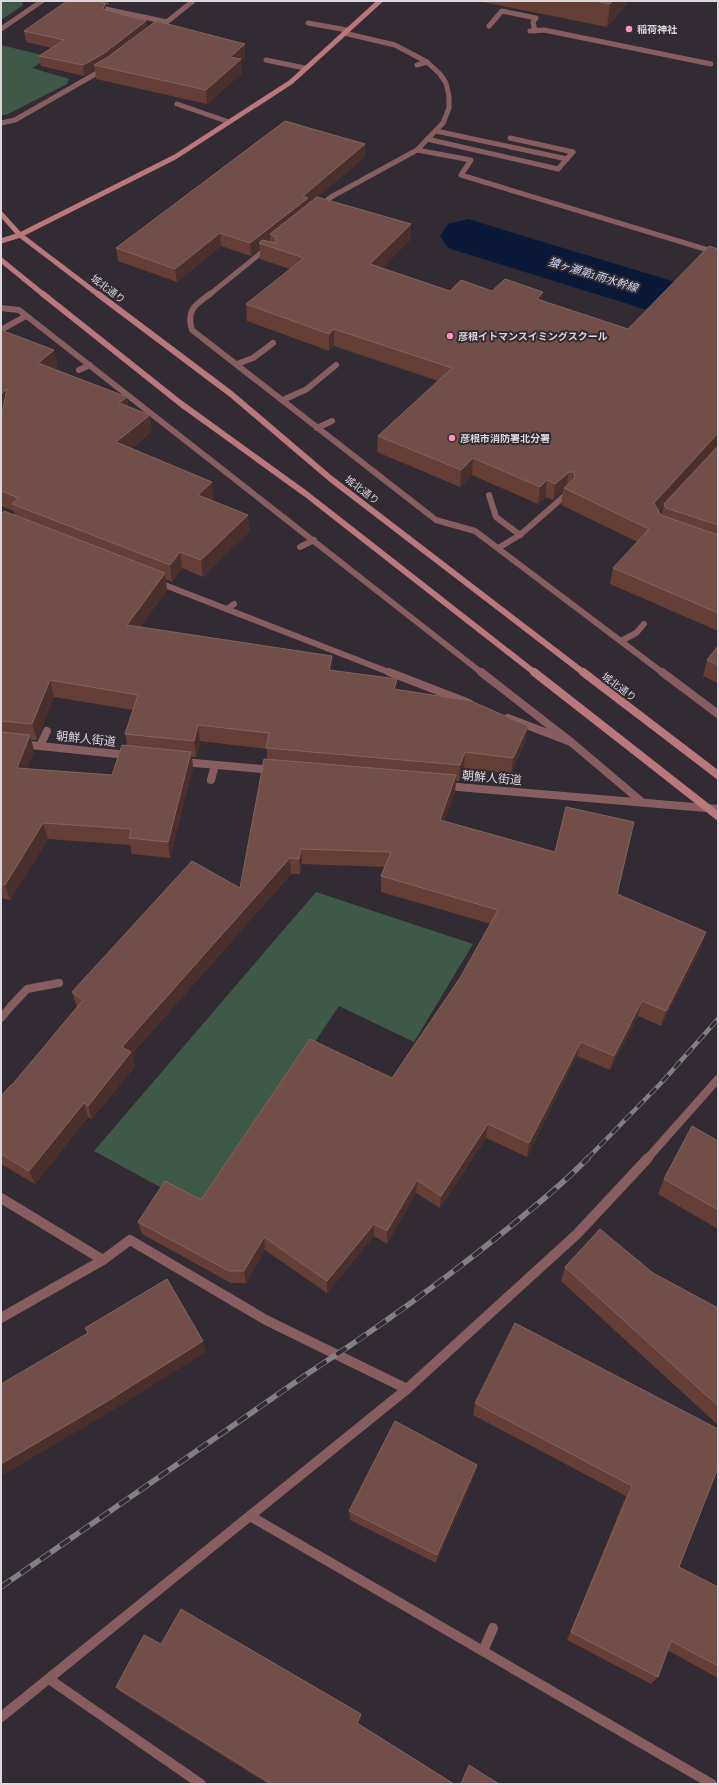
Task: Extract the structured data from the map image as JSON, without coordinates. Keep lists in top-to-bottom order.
{
  "streets": {
    "main road": ["城北通り"],
    "street": ["朝鮮人街道"]
  },
  "water": ["猿ヶ瀬第1雨水幹線"],
  "places": ["稲荷神社", "彦根イトマンスイミングスクール", "彦根市消防署北分署"]
}
